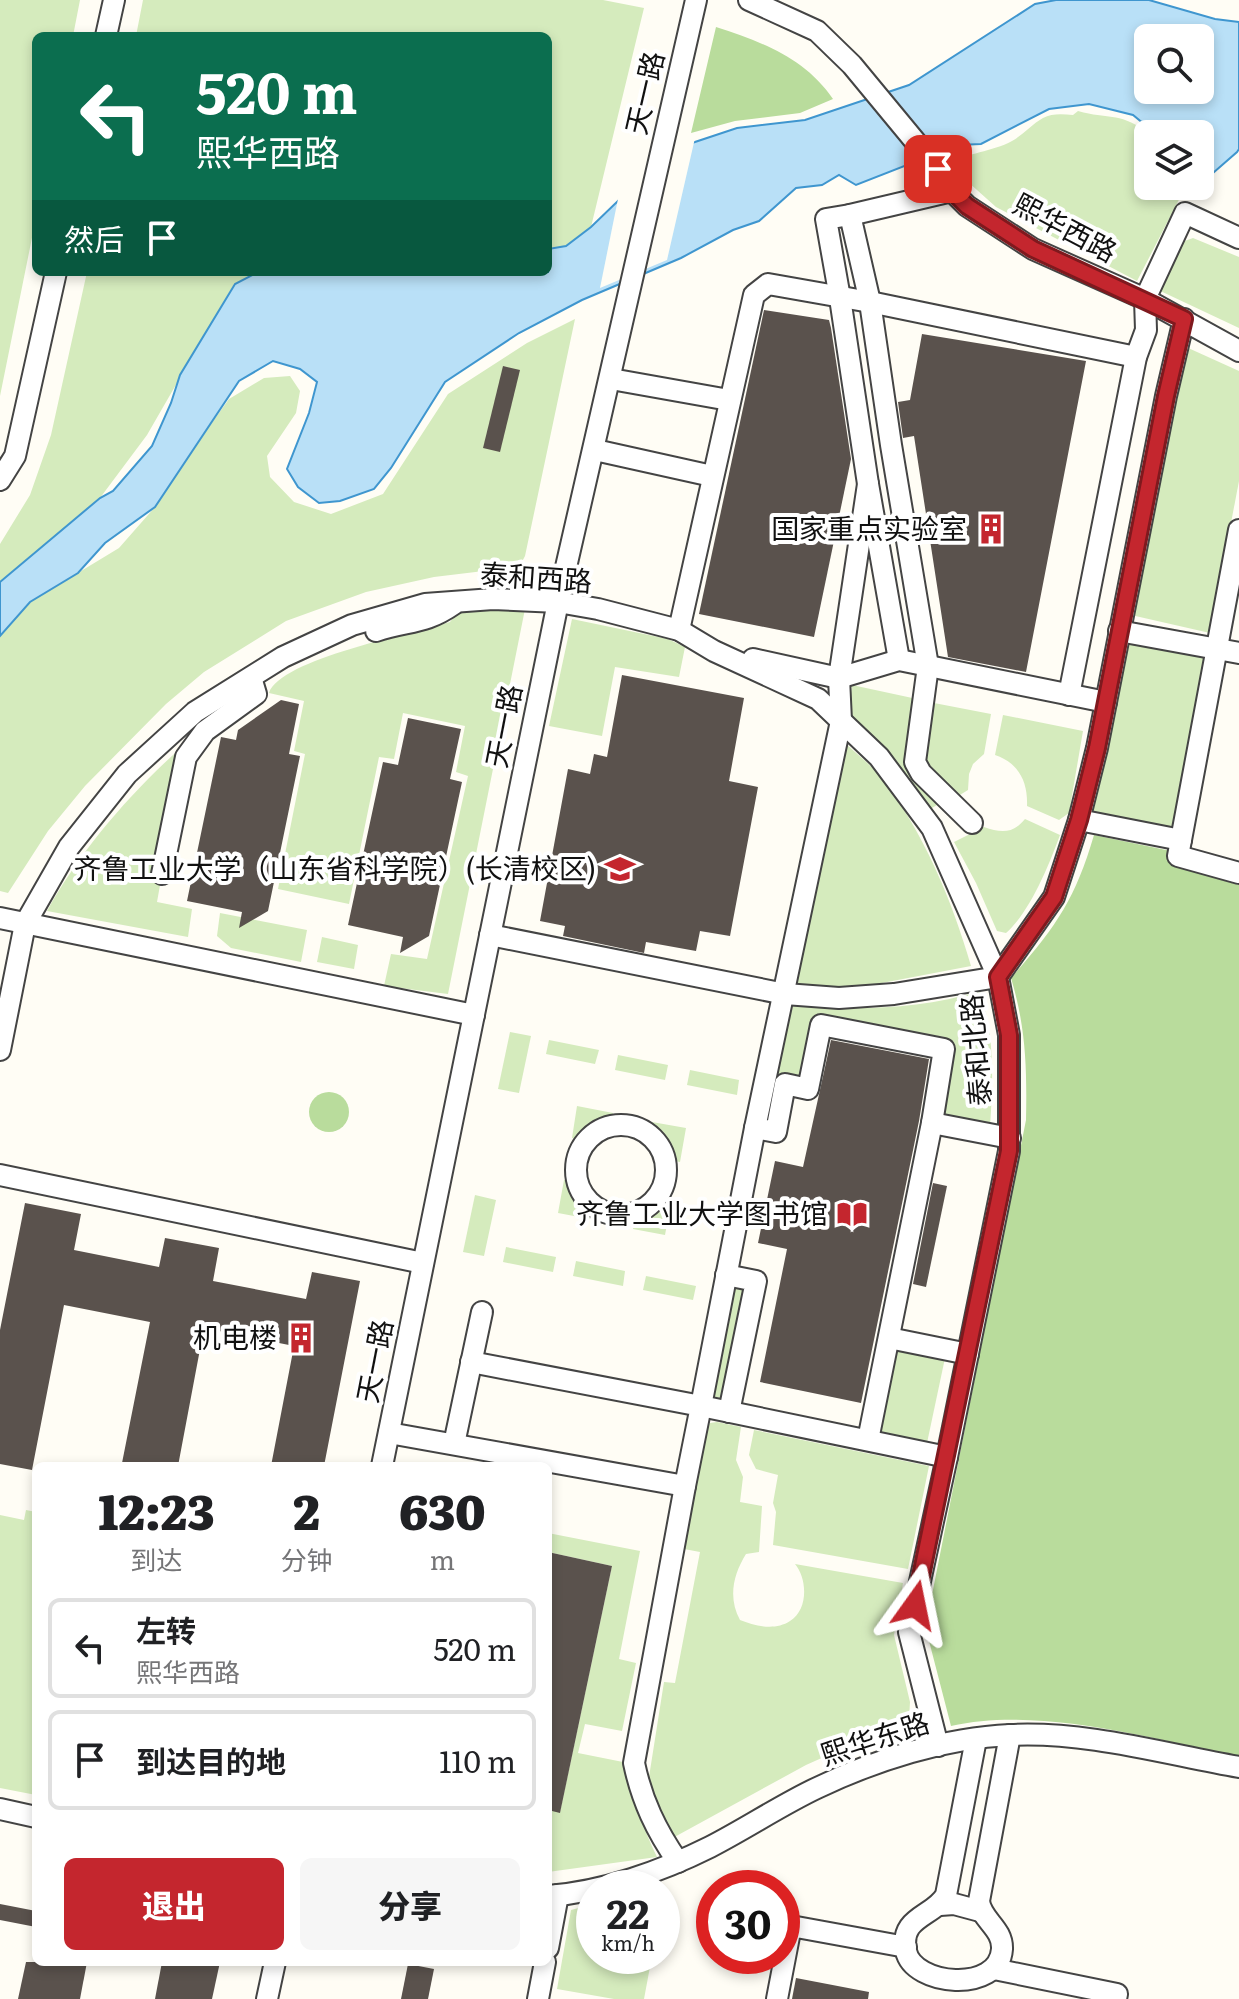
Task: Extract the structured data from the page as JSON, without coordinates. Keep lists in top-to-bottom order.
{
  "streets": {
    "street": [
      "天一路",
      "熙华西路",
      "泰和西路",
      "泰和北路",
      "熙华东路"
    ]
  },
  "crossings": [
    ["天一路", "泰和西路"],
    ["熙华西路", "泰和北路"],
    ["泰和西路", "泰和北路"],
    ["泰和北路", "熙华东路"]
  ],
  "places": {
    "building": ["国家重点实验室", "机电楼"],
    "school or university": ["齐鲁工业大学（山东省科学院）(长清校区)"],
    "library": ["齐鲁工业大学图书馆"]
  },
  "page": {
    "turn": ["520 m", "熙华西路"],
    "then": "然后",
    "eta": [
      "12:23",
      "到达",
      "2",
      "分钟",
      "630",
      "m"
    ],
    "list": [
      {
        "name": "左转",
        "note": "熙华西路",
        "value": "520 m"
      },
      {
        "name": "到达目的地",
        "value": "110 m"
      }
    ],
    "buttons": ["退出", "分享"],
    "speed": "22 km/h",
    "limit": "30"
  }
}
